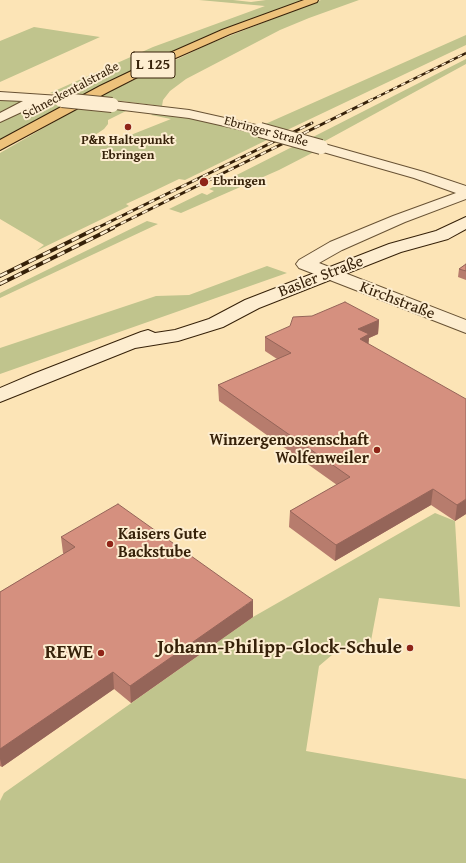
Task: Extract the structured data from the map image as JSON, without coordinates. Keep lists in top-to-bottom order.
{
  "streets": {
    "main road": ["L 125", "Schneckentalstraße"],
    "street": ["Ebringer Straße", "Basler Straße", "Kirchstraße"]
  },
  "crossings": [
    ["Ebringer Straße", "Basler Straße"],
    ["Ebringer Straße", "Kirchstraße"],
    ["Basler Straße", "Kirchstraße"]
  ],
  "places": [
    "P&R Haltepunkt Ebringen",
    "Ebringen",
    "Winzergenossenschaft Wolfenweiler",
    "Kaisers Gute Backstube",
    "Johann-Philipp-Glock-Schule",
    "REWE"
  ]
}
